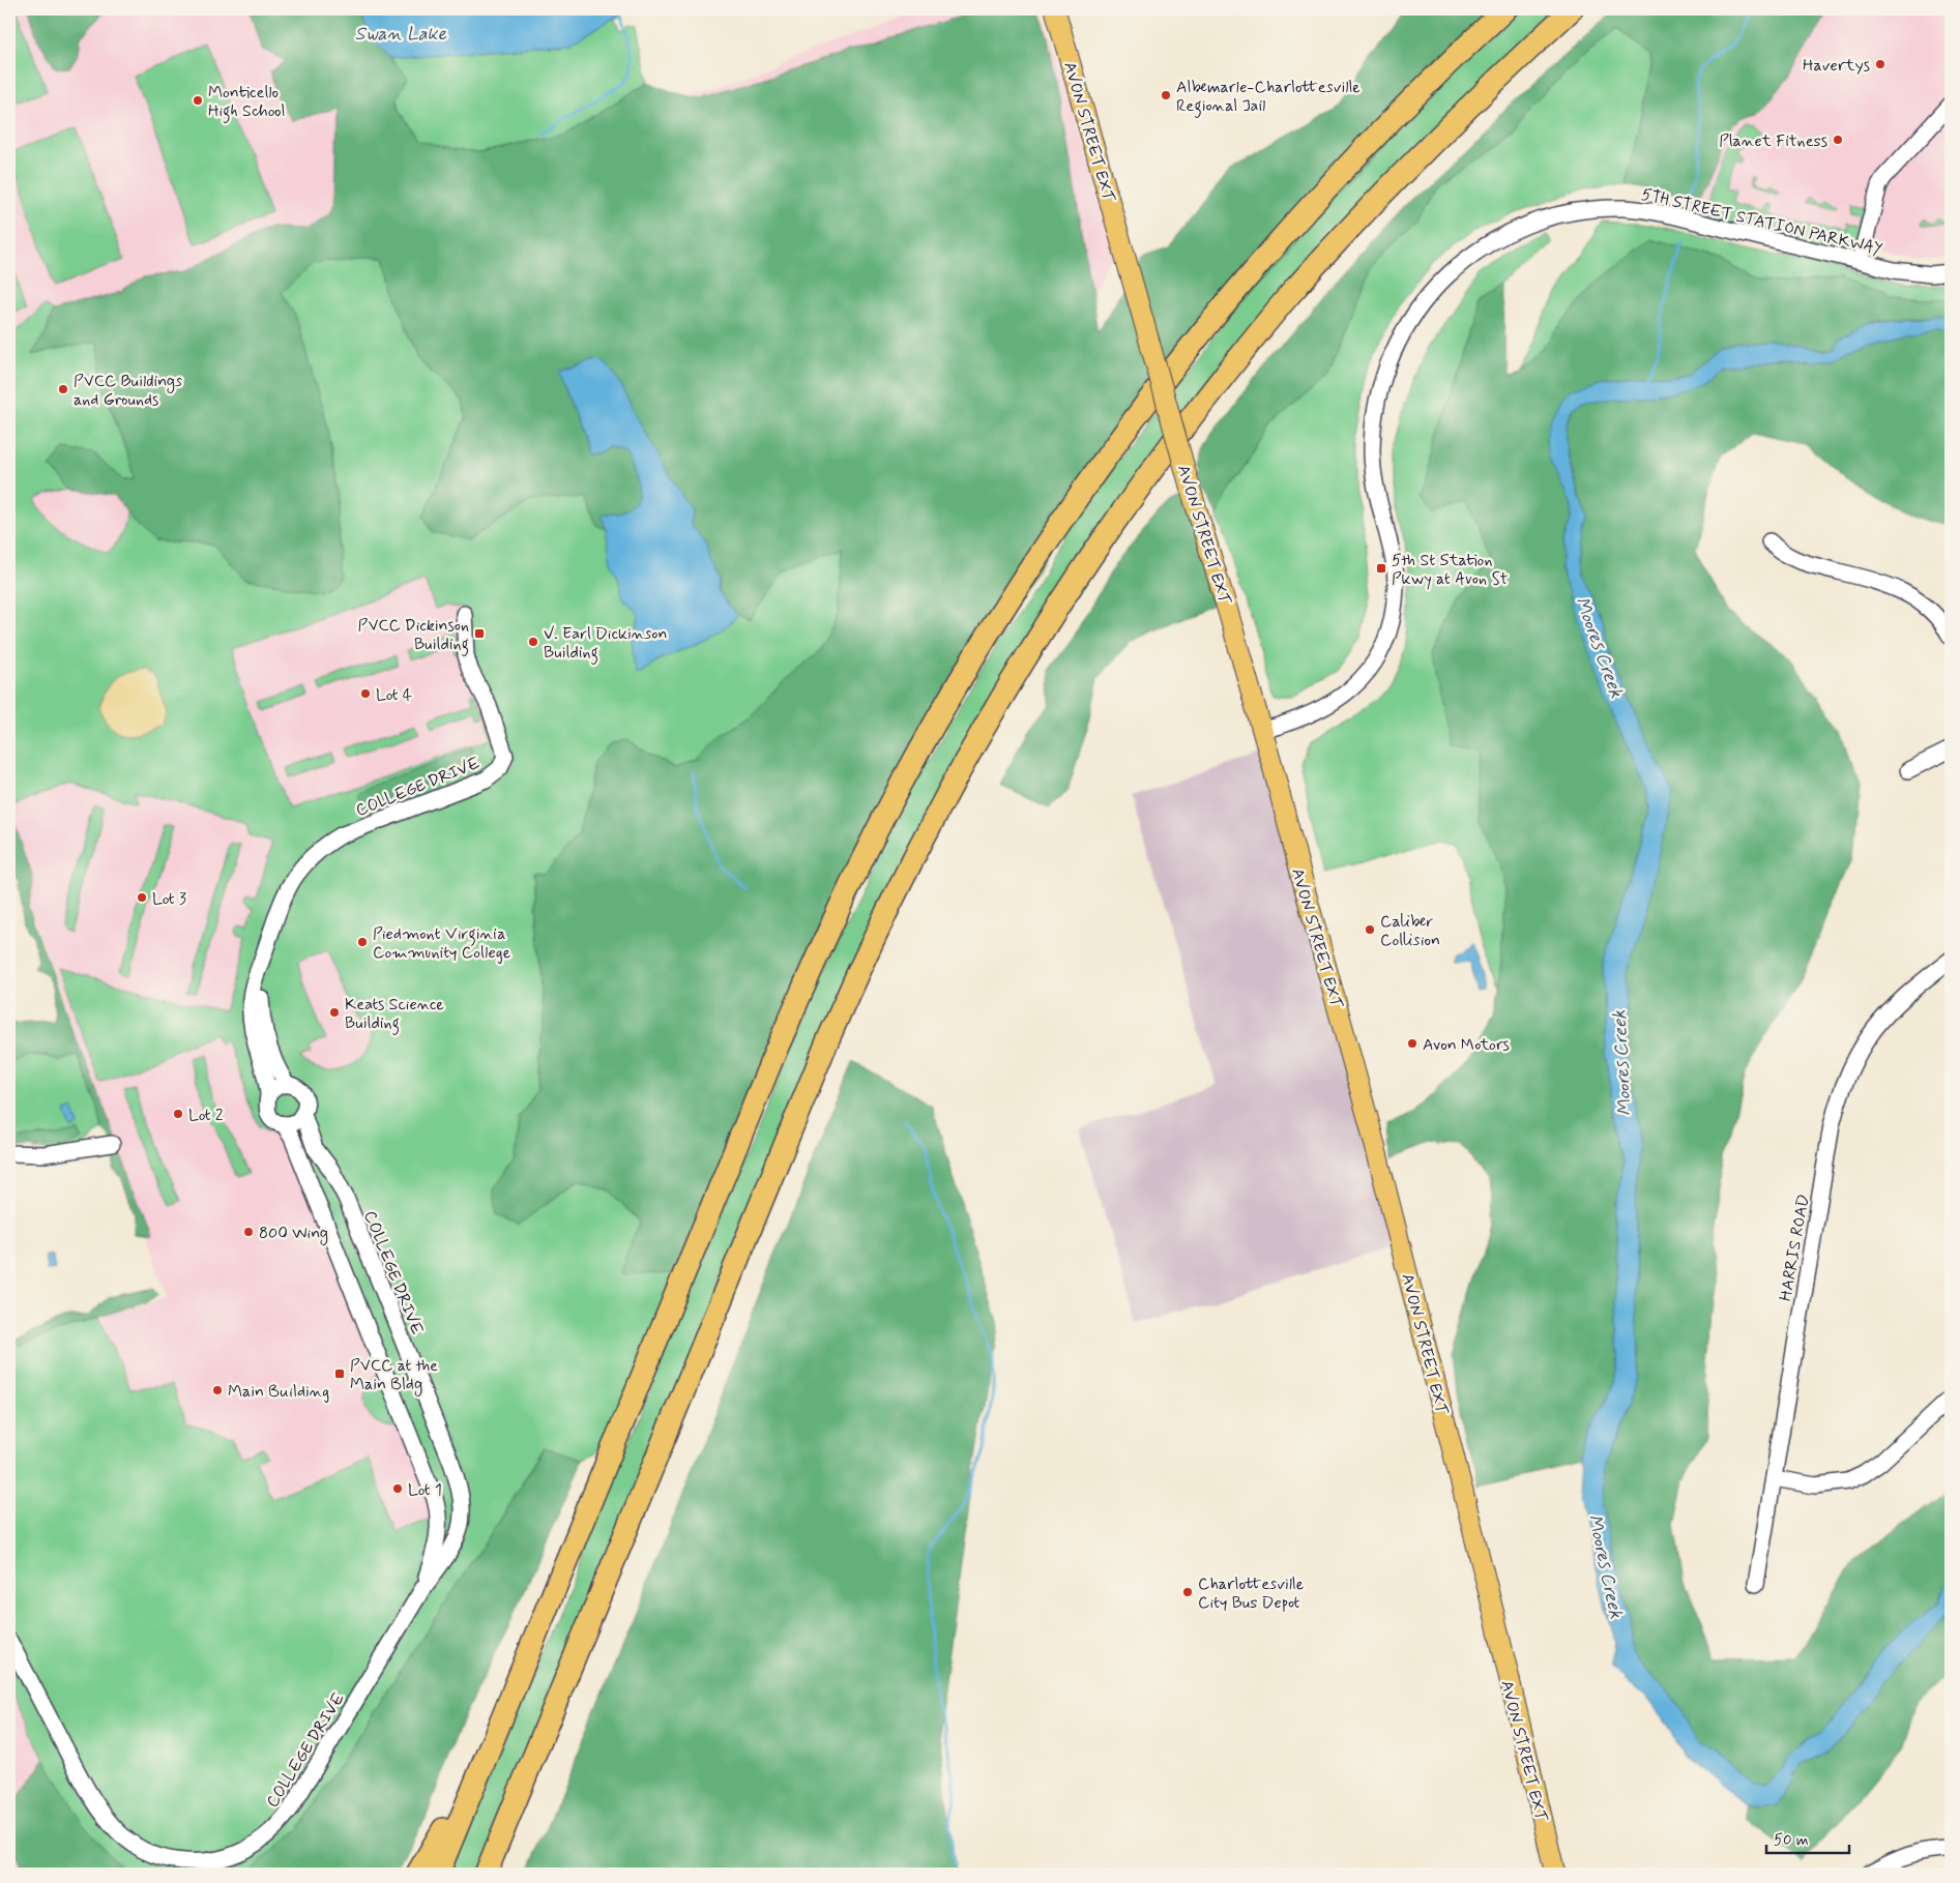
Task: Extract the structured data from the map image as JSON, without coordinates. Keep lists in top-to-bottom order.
{
  "streets": {
    "main road": ["AVON STREET EXT"],
    "street": ["5TH STREET STATION PARKWAY", "COLLEGE DRIVE", "HARRIS ROAD"]
  },
  "crossings": [
    ["AVON STREET EXT", "5TH STREET STATION PARKWAY"]
  ],
  "water": ["Swan Lake", "Moores Creek"],
  "places": {
    "other": [
      "Havertys",
      "Albemarle-Charlottesville Regional Jail",
      "Monticello High School",
      "Planet Fitness",
      "PVCC Buildings and Grounds",
      "V. Earl Dickinson Building",
      "Lot 4",
      "Lot 3",
      "Caliber Collision",
      "Piedmont Virginia Community College",
      "Keats Science Building",
      "Avon Motors",
      "Lot 2",
      "800 Wing",
      "Main Building",
      "Lot 1",
      "Charlottesville City Bus Depot"
    ],
    "transit": ["5th St Station Pkwy at Avon St", "PVCC Dickinson Building", "PVCC at the Main Bldg"]
  },
  "scale_bar": "50 m"
}
